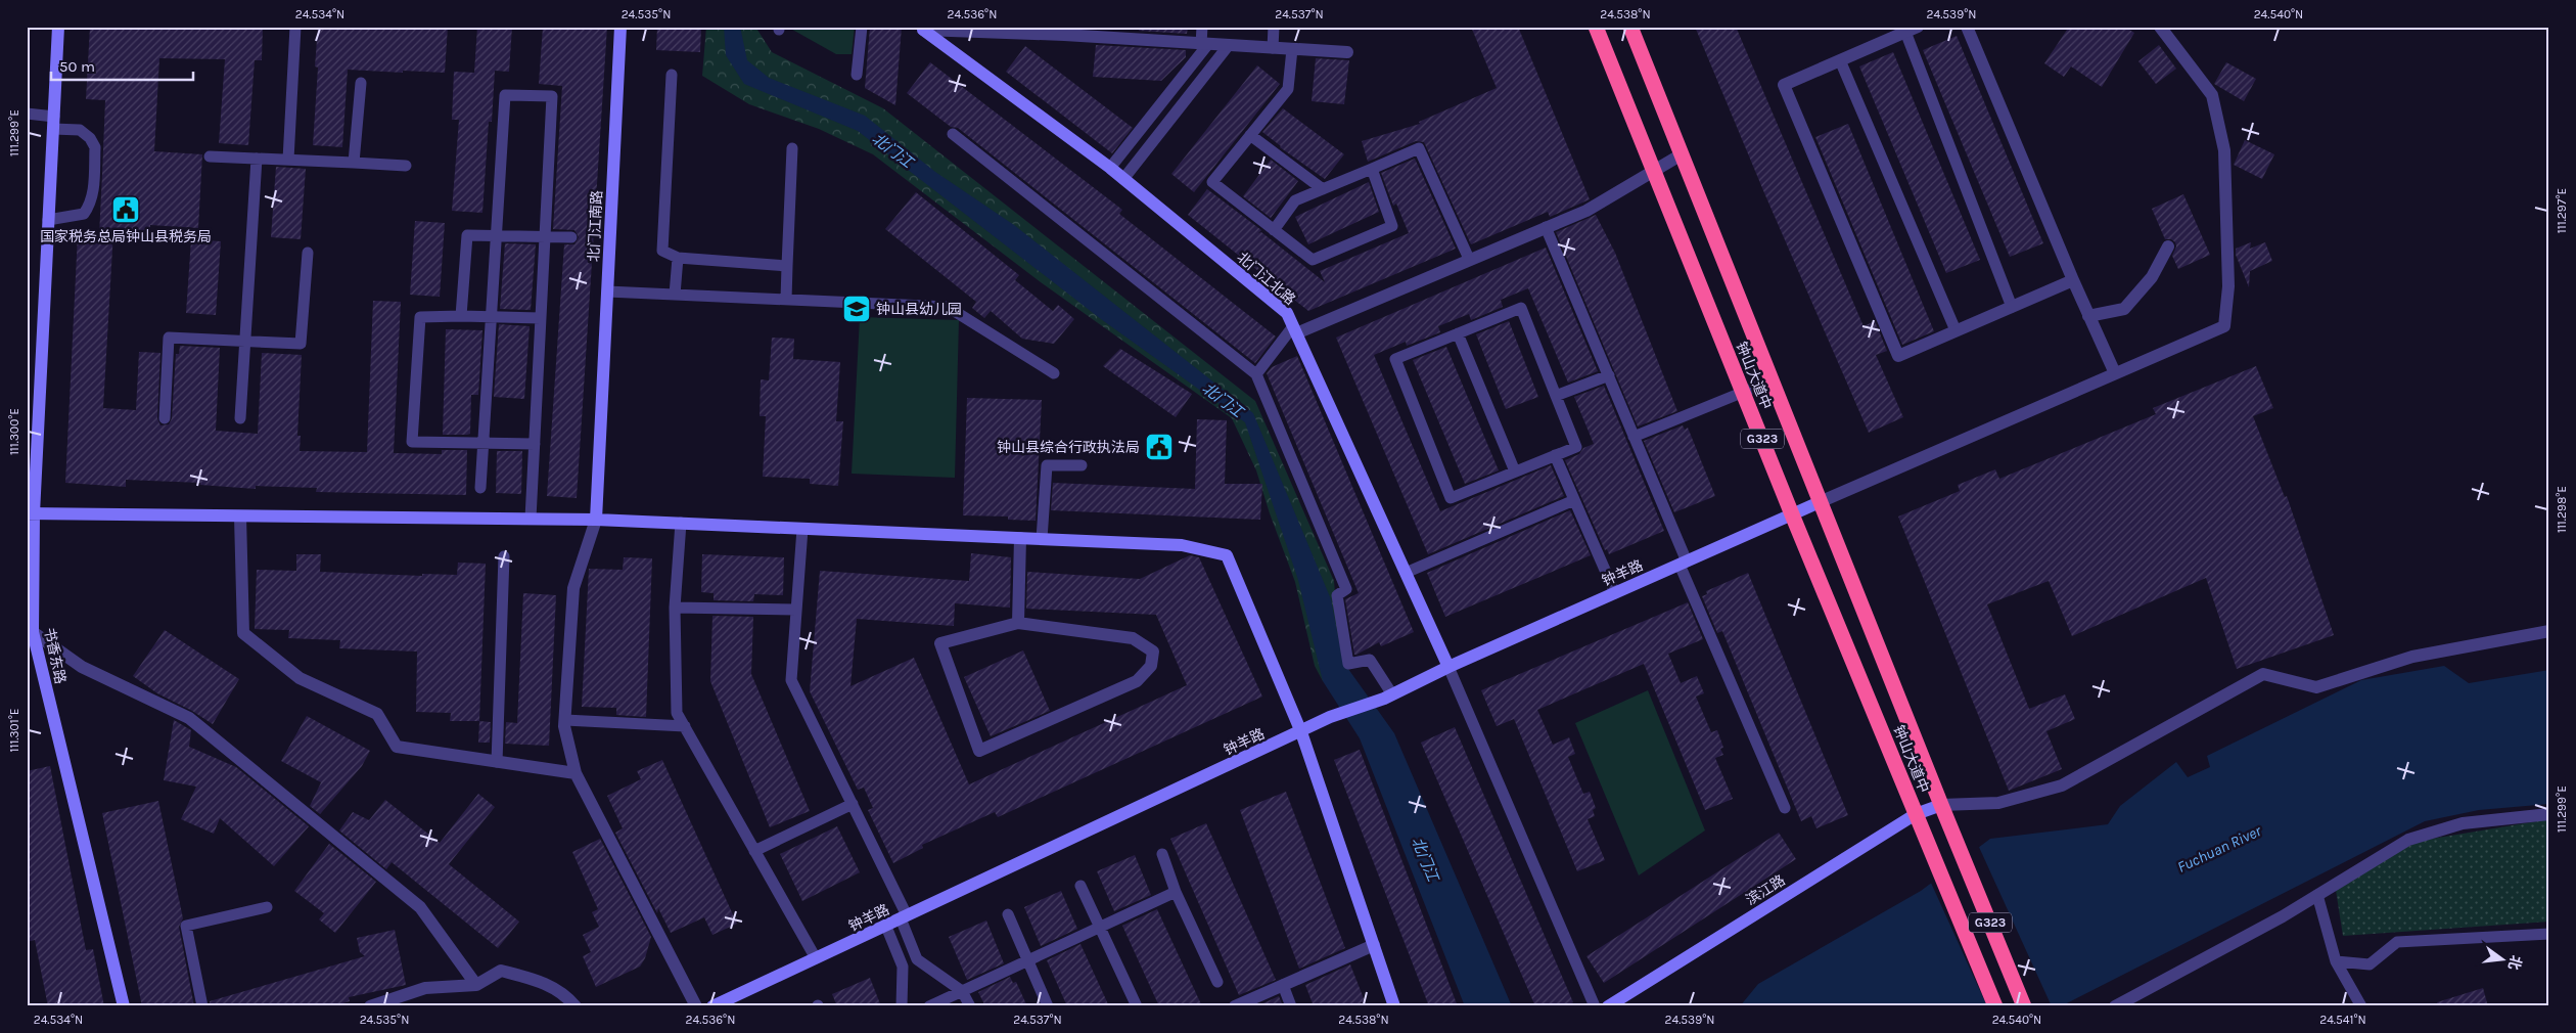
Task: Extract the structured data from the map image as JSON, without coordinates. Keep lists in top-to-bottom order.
{
  "streets": {
    "highway": ["钟山大道中", "G323"],
    "street": [
      "北门江南路",
      "北门江北路",
      "钟羊路",
      "书香东路",
      "滨江路"
    ]
  },
  "crossings": [
    ["北门江北路", "钟羊路"],
    ["钟山大道中", "钟羊路"],
    ["钟山大道中", "滨江路"]
  ],
  "water": ["北门江", "Fuchuan River"],
  "places": {
    "public building": ["国家税务总局钟山县税务局", "钟山县综合行政执法局"],
    "school or university": ["钟山县幼儿园"]
  },
  "scale_bar": "50 m",
  "north": "right",
  "coordinates": [
    "24.534°N",
    "24.535°N",
    "24.536°N",
    "24.537°N",
    "24.538°N",
    "24.539°N",
    "24.540°N",
    "111.299°E",
    "111.297°E",
    "111.300°E",
    "111.298°E",
    "111.301°E",
    "24.541°N"
  ]
}
